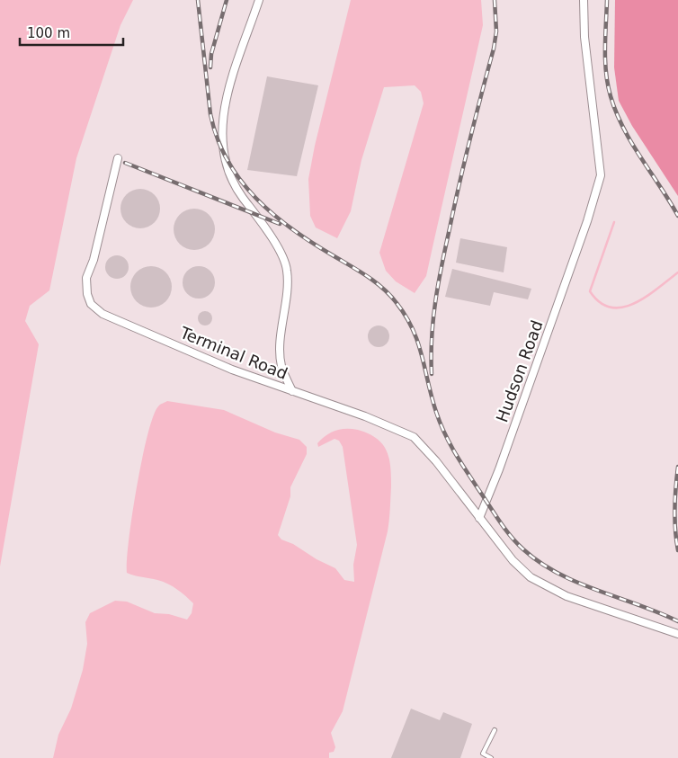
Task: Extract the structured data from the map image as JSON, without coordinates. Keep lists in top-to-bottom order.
{
  "streets": {
    "street": ["Terminal Road", "Hudson Road"]
  },
  "crossings": [
    ["Terminal Road", "Hudson Road"]
  ],
  "scale_bar": "100 m"
}
